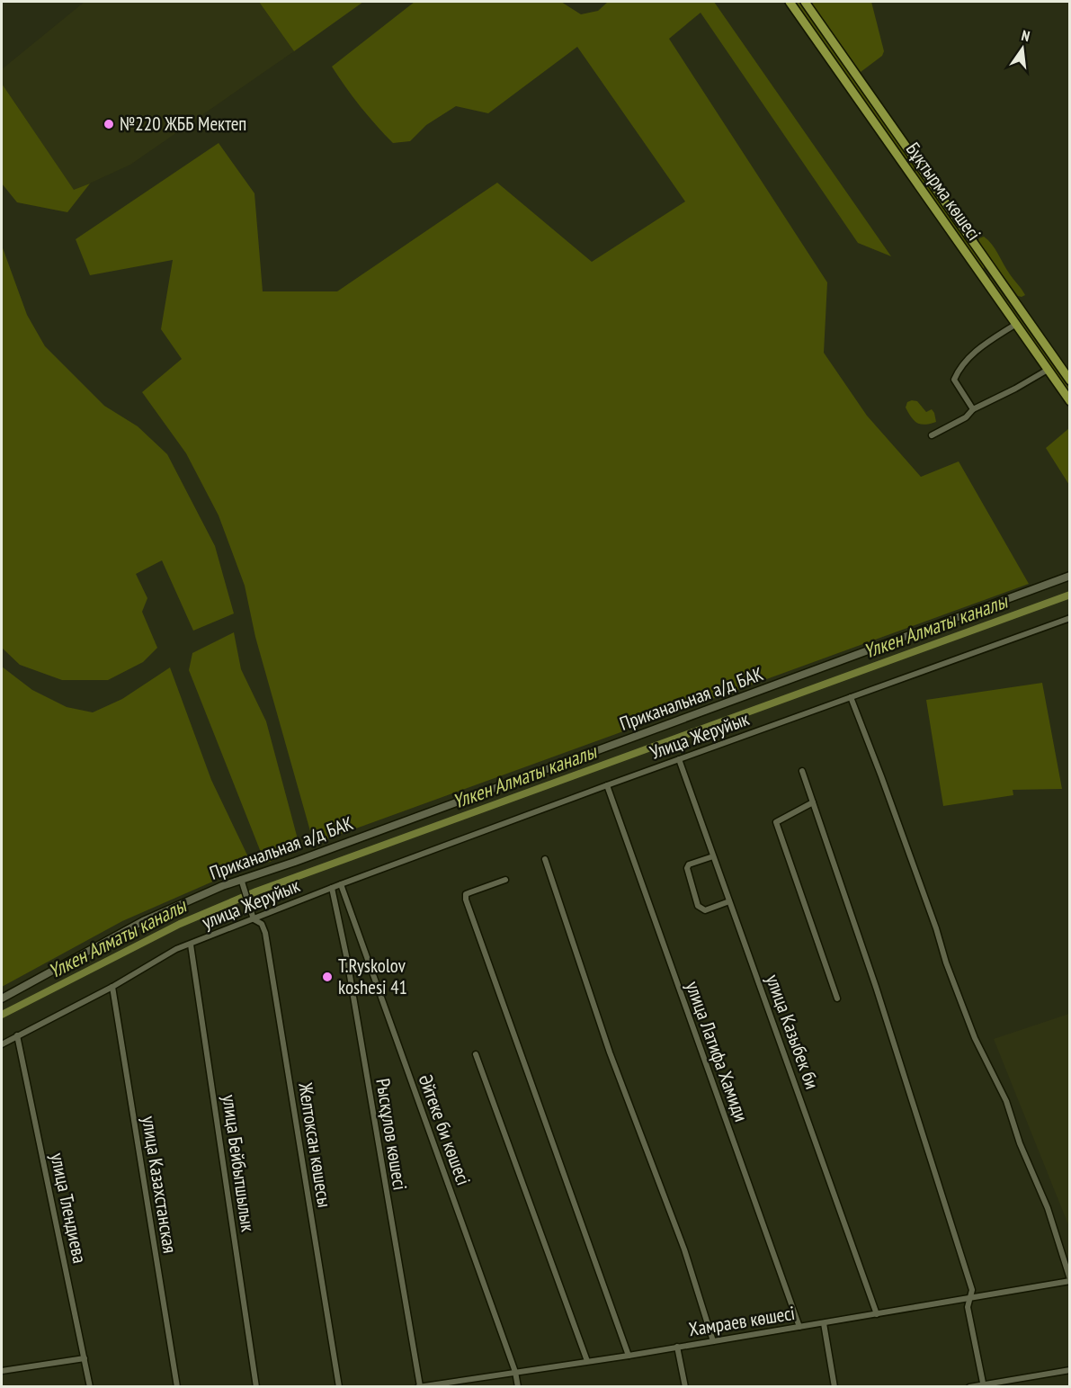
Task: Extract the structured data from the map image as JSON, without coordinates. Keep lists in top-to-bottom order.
{
  "streets": {
    "main road": ["Бұқтырма көшесі"],
    "street": [
      "Приканальная а/д БАК",
      "Улица Жеруйык",
      "улица Жеруйык",
      "улица Казыбек би",
      "улица Латифа Хамиди",
      "Әйтеке би көшесі",
      "Рысқұлов көшесі",
      "Желтоксан көшесы",
      "улица Бейбытшылык",
      "улица Казахстанская",
      "улица Тлендиева",
      "Хамраев көшесі"
    ]
  },
  "crossings": [
    ["Приканальная а/д БАК", "Желтоксан көшесы"],
    ["Улица Жеруйык", "улица Жеруйык"],
    ["Улица Жеруйык", "улица Казыбек би"],
    ["Улица Жеруйык", "улица Латифа Хамиди"],
    ["Улица Жеруйык", "Әйтеке би көшесі"],
    ["улица Жеруйык", "Әйтеке би көшесі"],
    ["улица Жеруйык", "Рысқұлов көшесі"],
    ["улица Жеруйык", "Желтоксан көшесы"],
    ["улица Жеруйык", "улица Бейбытшылык"],
    ["улица Жеруйык", "улица Казахстанская"],
    ["улица Жеруйык", "улица Тлендиева"],
    ["улица Казыбек би", "Хамраев көшесі"],
    ["улица Латифа Хамиди", "Хамраев көшесі"],
    ["Әйтеке би көшесі", "Хамраев көшесі"],
    ["Рысқұлов көшесі", "Хамраев көшесі"]
  ],
  "water": ["Үлкен Алматы каналы"],
  "places": ["№220 ЖББ Мектеп", "T.Ryskolov koshesi 41"],
  "north": "top"
}
